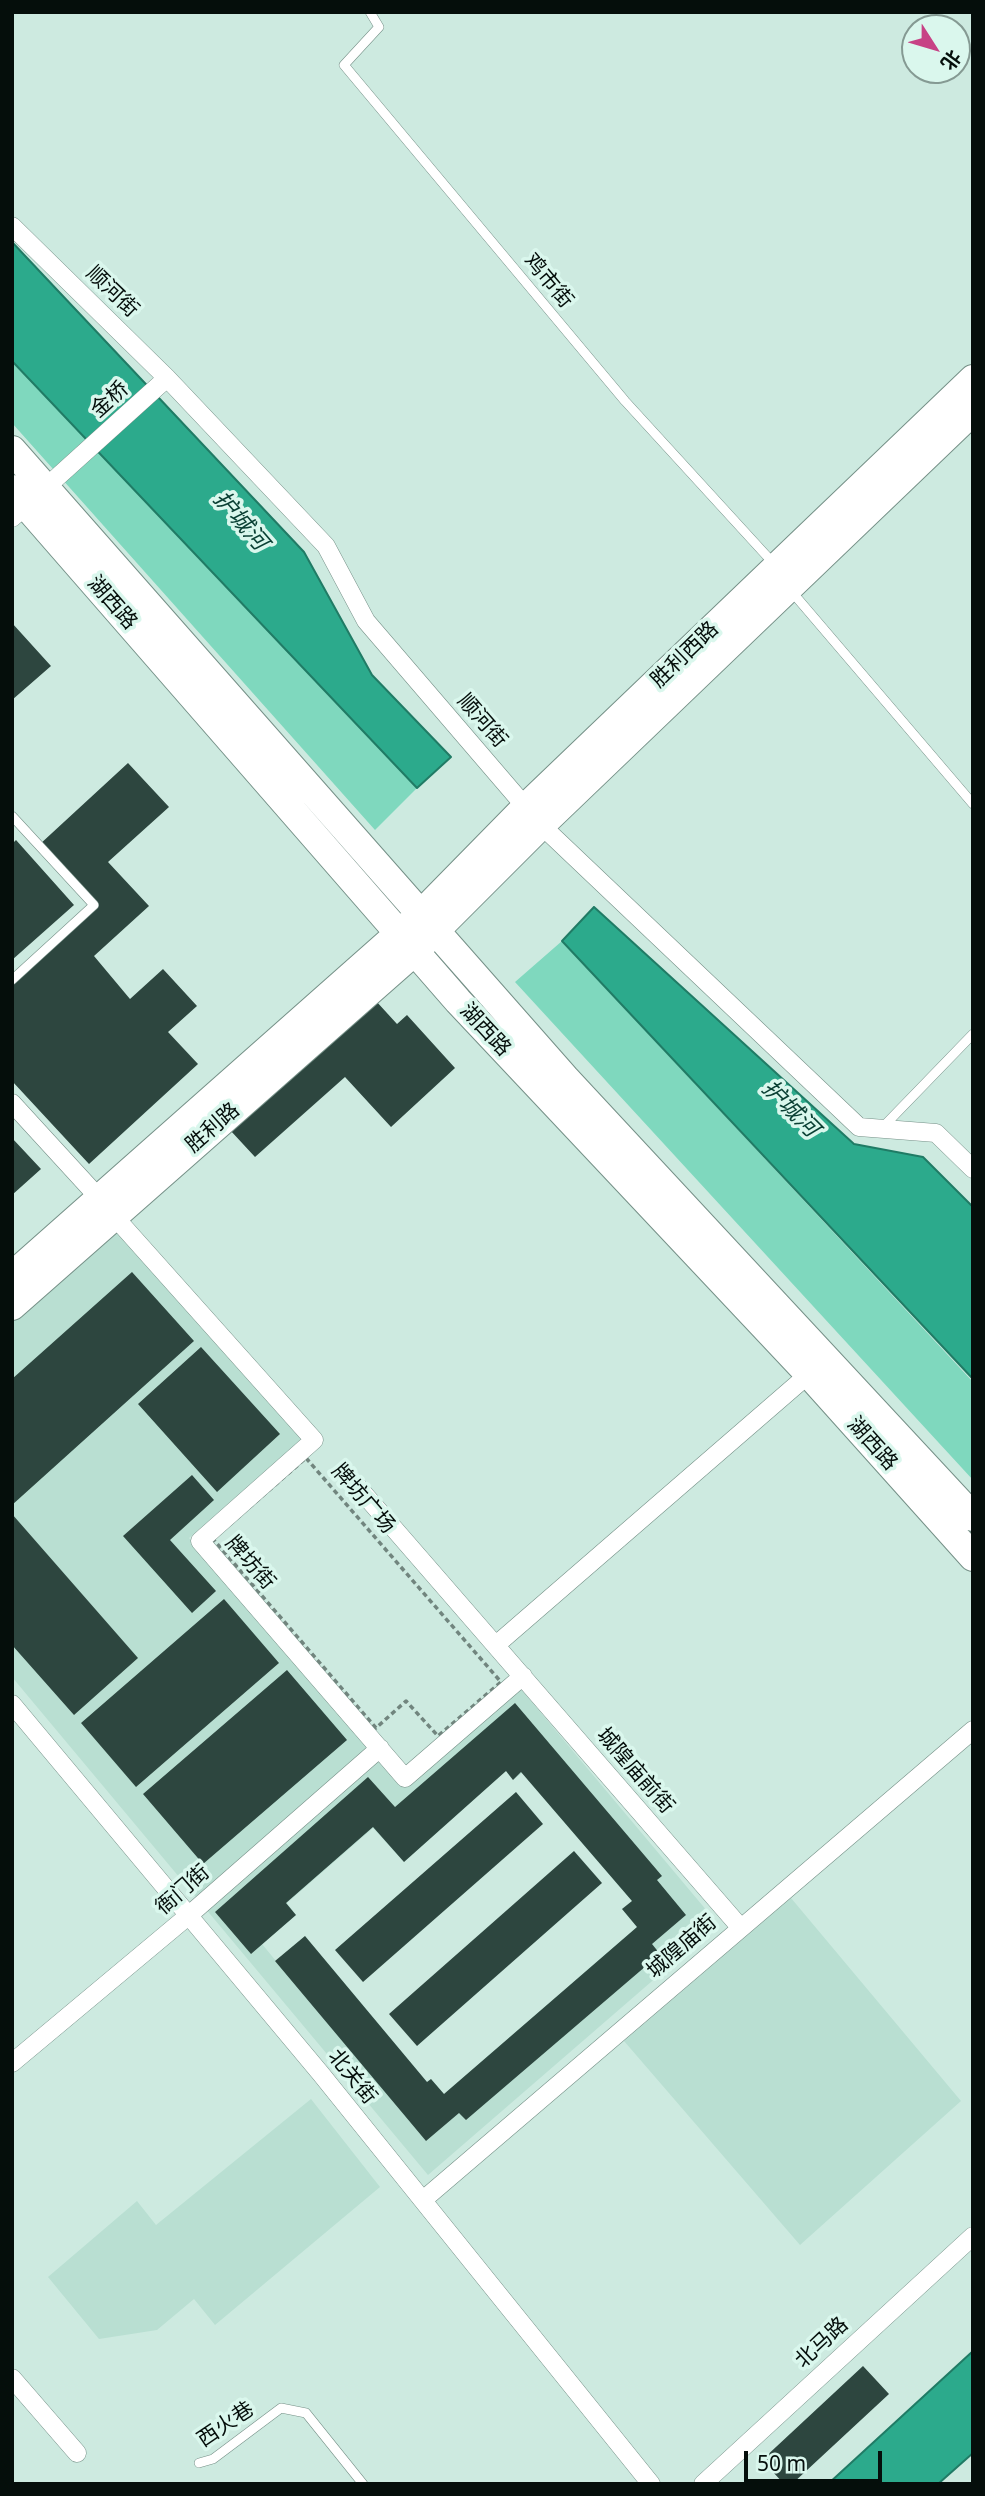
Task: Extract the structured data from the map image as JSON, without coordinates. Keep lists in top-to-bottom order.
{
  "streets": {
    "main road": ["湖西路", "胜利西路", "胜利路"],
    "street": [
      "顺河街",
      "金桥",
      "牌坊街",
      "城隍庙前街",
      "衙门街",
      "城隍庙街",
      "北关街",
      "北马路"
    ],
    "lane": ["鸡市街", "西火巷"],
    "path": ["牌坊广场"]
  },
  "crossings": [
    ["鸡市街", "胜利西路"],
    ["顺河街", "金桥"],
    ["顺河街", "胜利西路"],
    ["金桥", "湖西路"],
    ["湖西路", "胜利西路"],
    ["湖西路", "胜利路"],
    ["胜利西路", "胜利路"],
    ["胜利路", "牌坊街"],
    ["牌坊街", "城隍庙前街"],
    ["牌坊街", "衙门街"],
    ["城隍庙前街", "城隍庙街"],
    ["衙门街", "北关街"],
    ["城隍庙街", "北关街"]
  ],
  "water": ["护城河"],
  "scale_bar": "50 m",
  "north": "bottom right"
}
